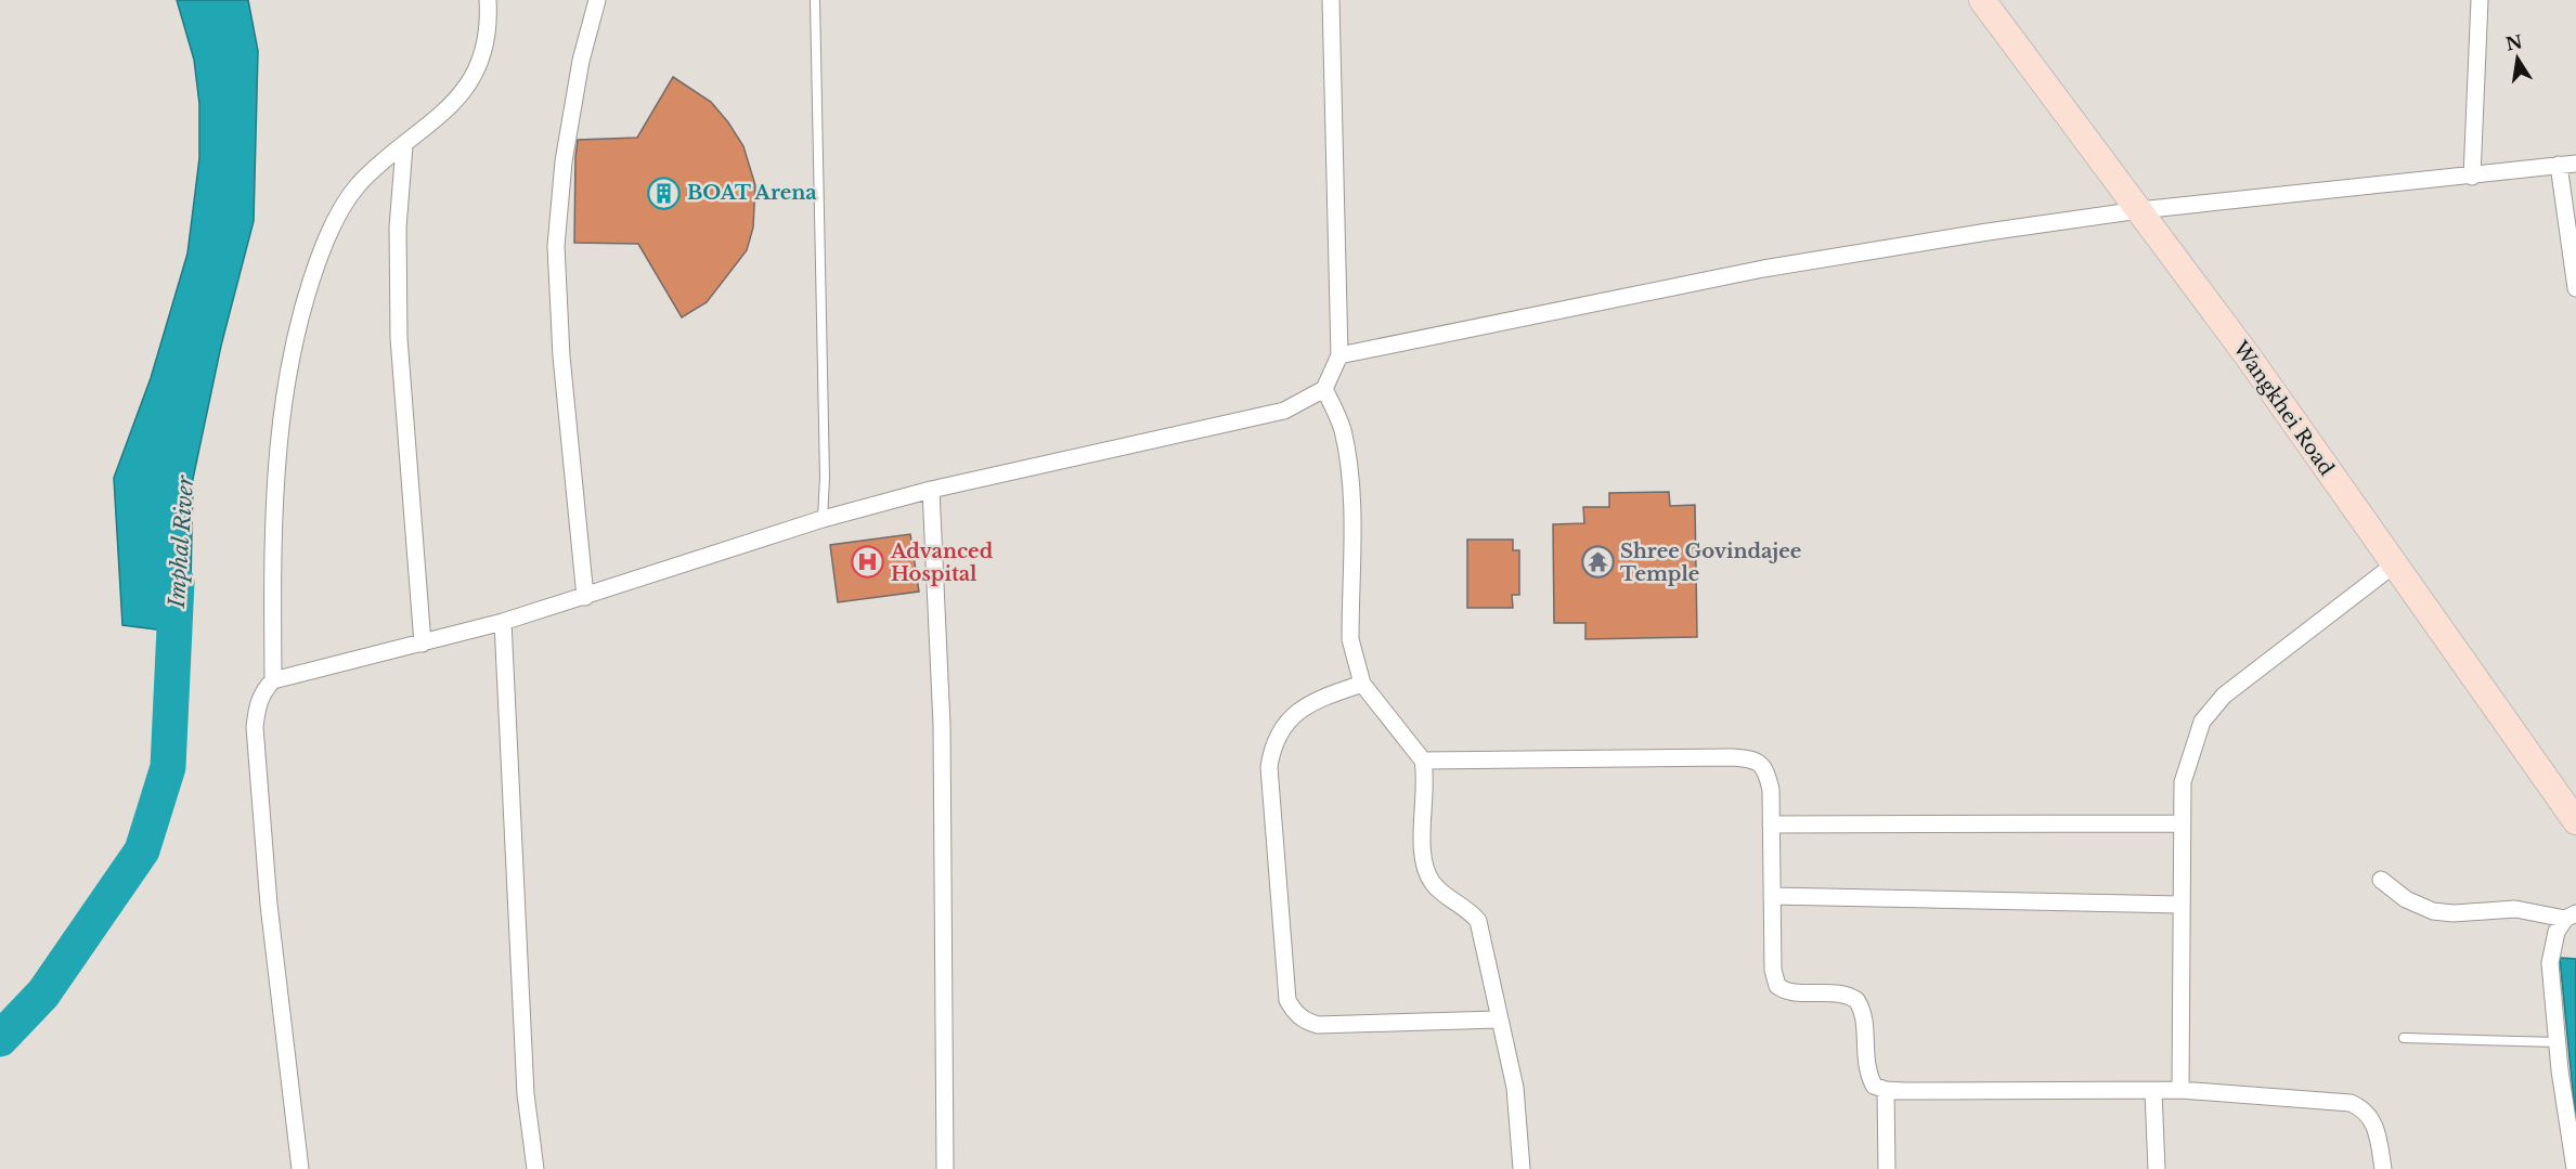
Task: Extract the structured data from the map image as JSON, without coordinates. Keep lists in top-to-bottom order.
{
  "streets": {
    "main road": ["Wangkhei Road"]
  },
  "water": ["Imphal River"],
  "places": {
    "building": ["BOAT Arena"],
    "hospital": ["Advanced Hospital"],
    "temple": ["Shree Govindajee Temple"]
  },
  "north": "top"
}
